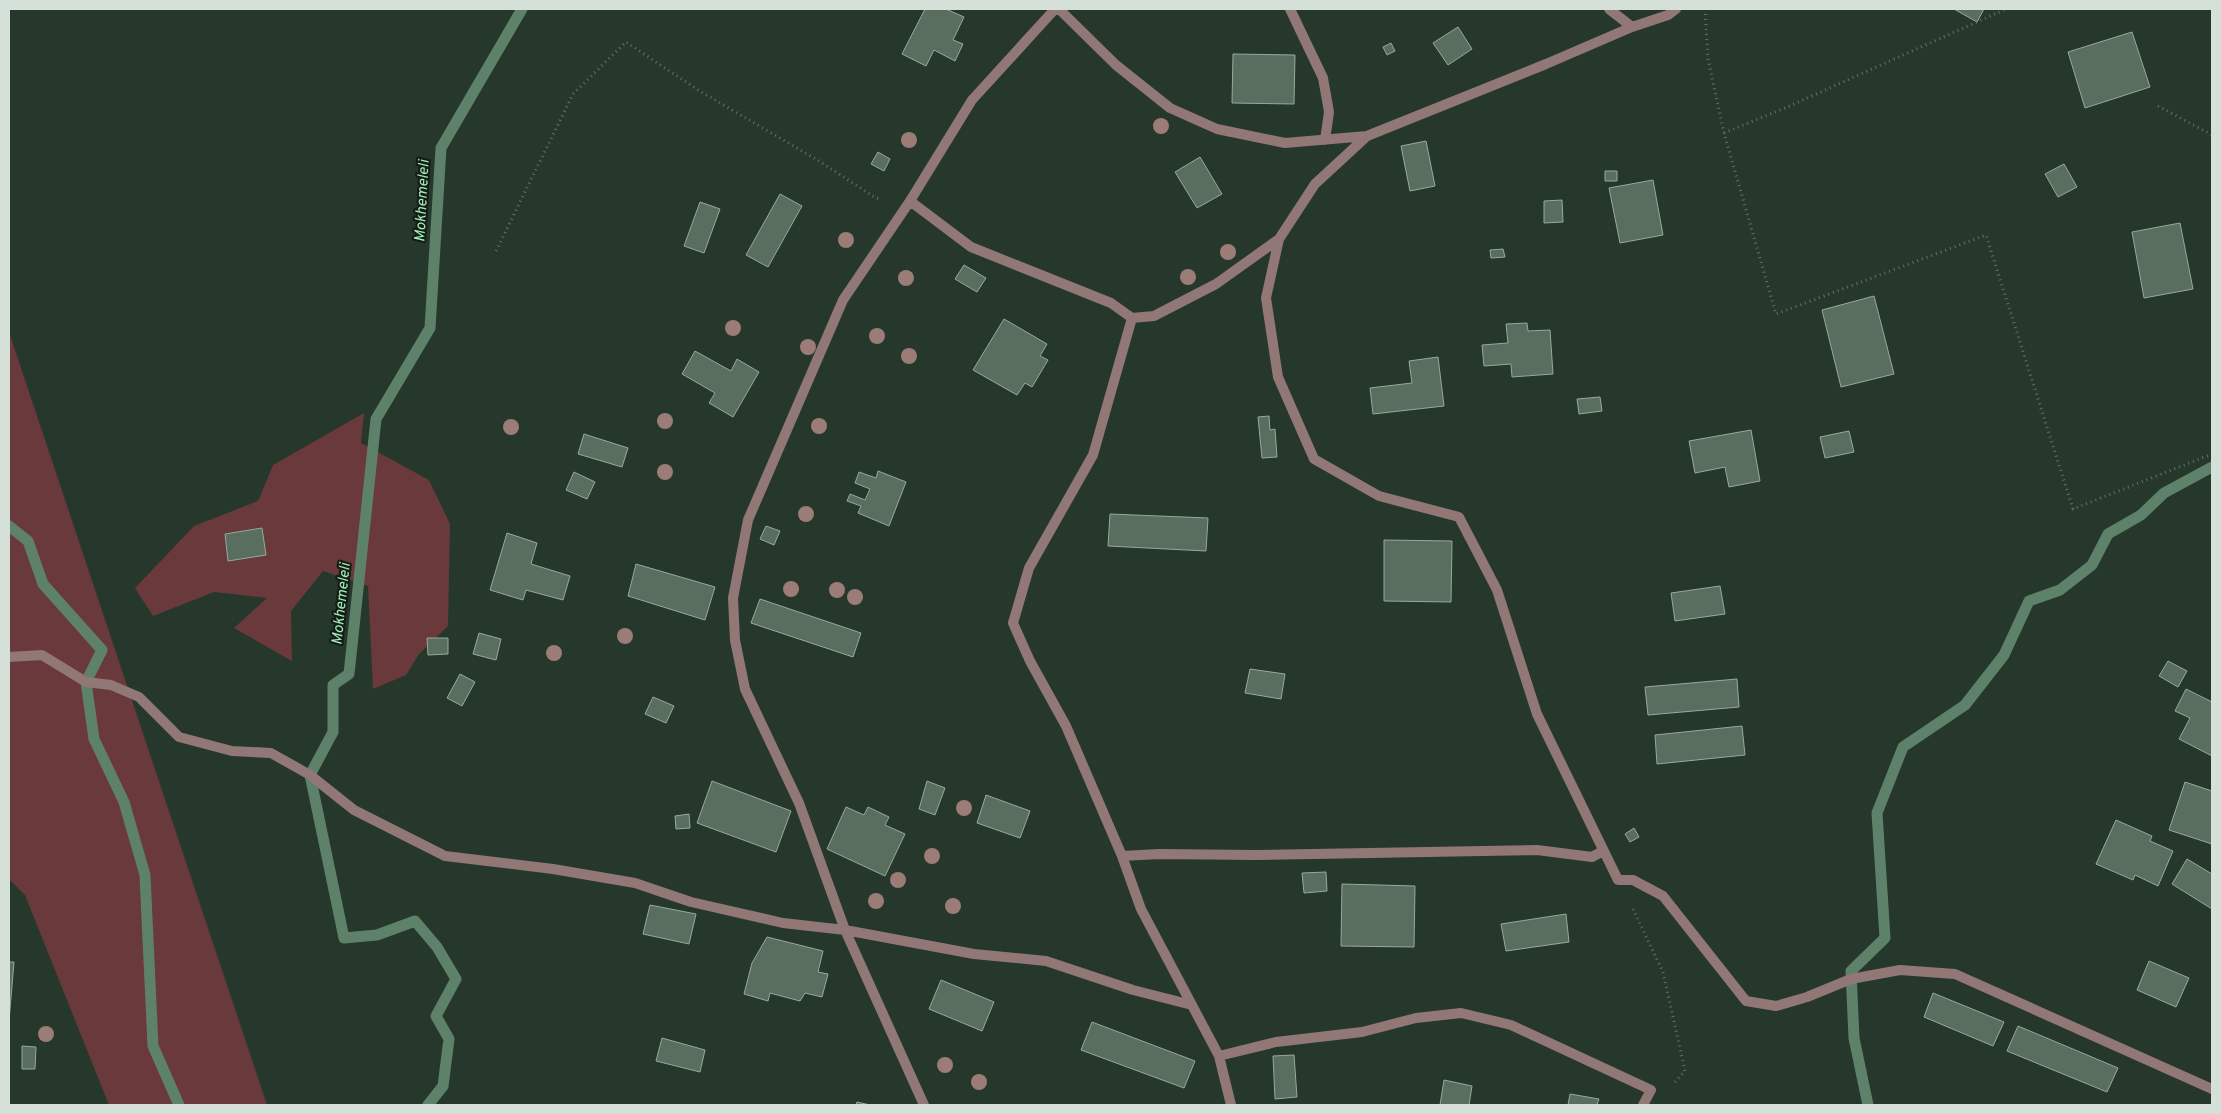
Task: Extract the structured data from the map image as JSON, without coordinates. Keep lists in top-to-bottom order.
{
  "water": ["Mokhemeleli"]
}
